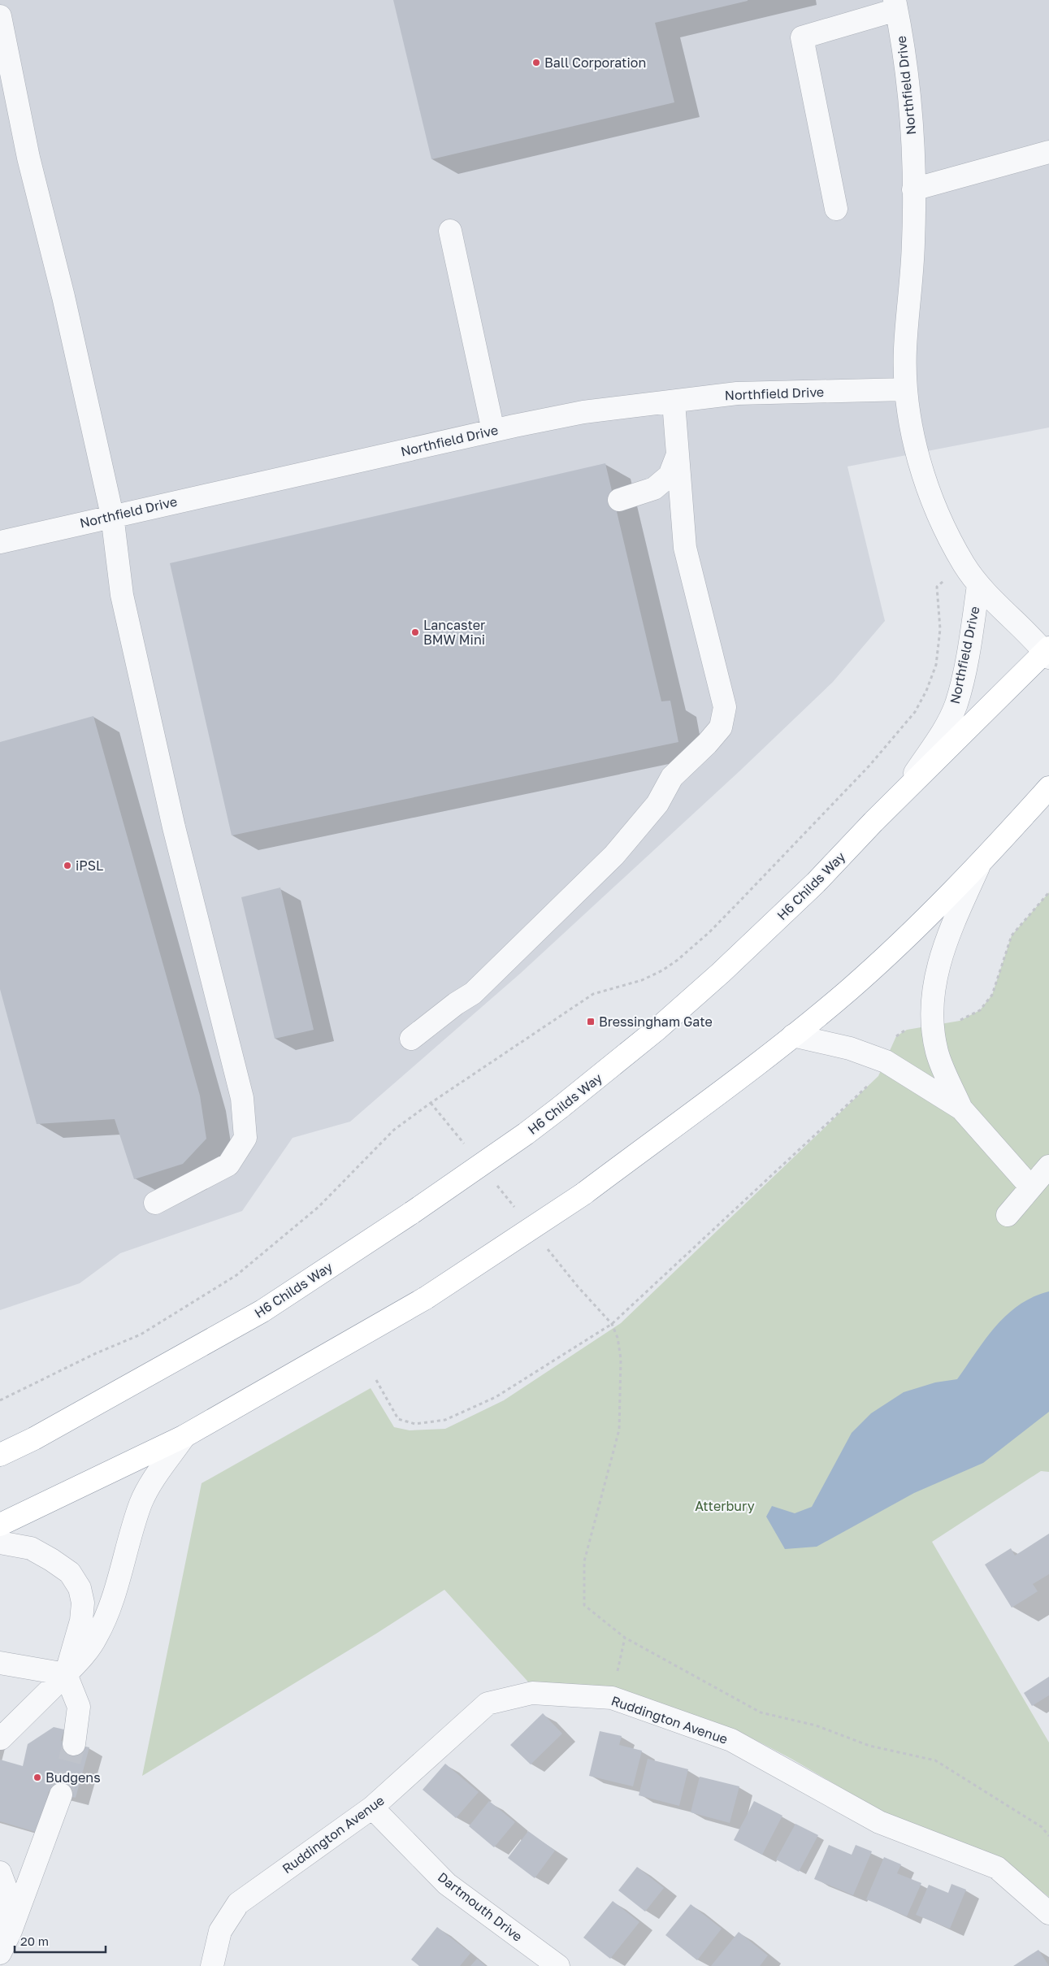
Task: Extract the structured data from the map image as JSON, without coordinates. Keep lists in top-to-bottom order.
{
  "streets": {
    "highway": ["H6 Childs Way"],
    "street": ["Northfield Drive", "Ruddington Avenue", "Dartmouth Drive"]
  },
  "crossings": [
    ["Northfield Drive", "H6 Childs Way"],
    ["Ruddington Avenue", "Dartmouth Drive"]
  ],
  "parks": ["Atterbury"],
  "places": {
    "other": [
      "Ball Corporation",
      "Lancaster BMW Mini",
      "iPSL",
      "Budgens"
    ],
    "transit": ["Bressingham Gate"]
  },
  "scale_bar": "20 m"
}
